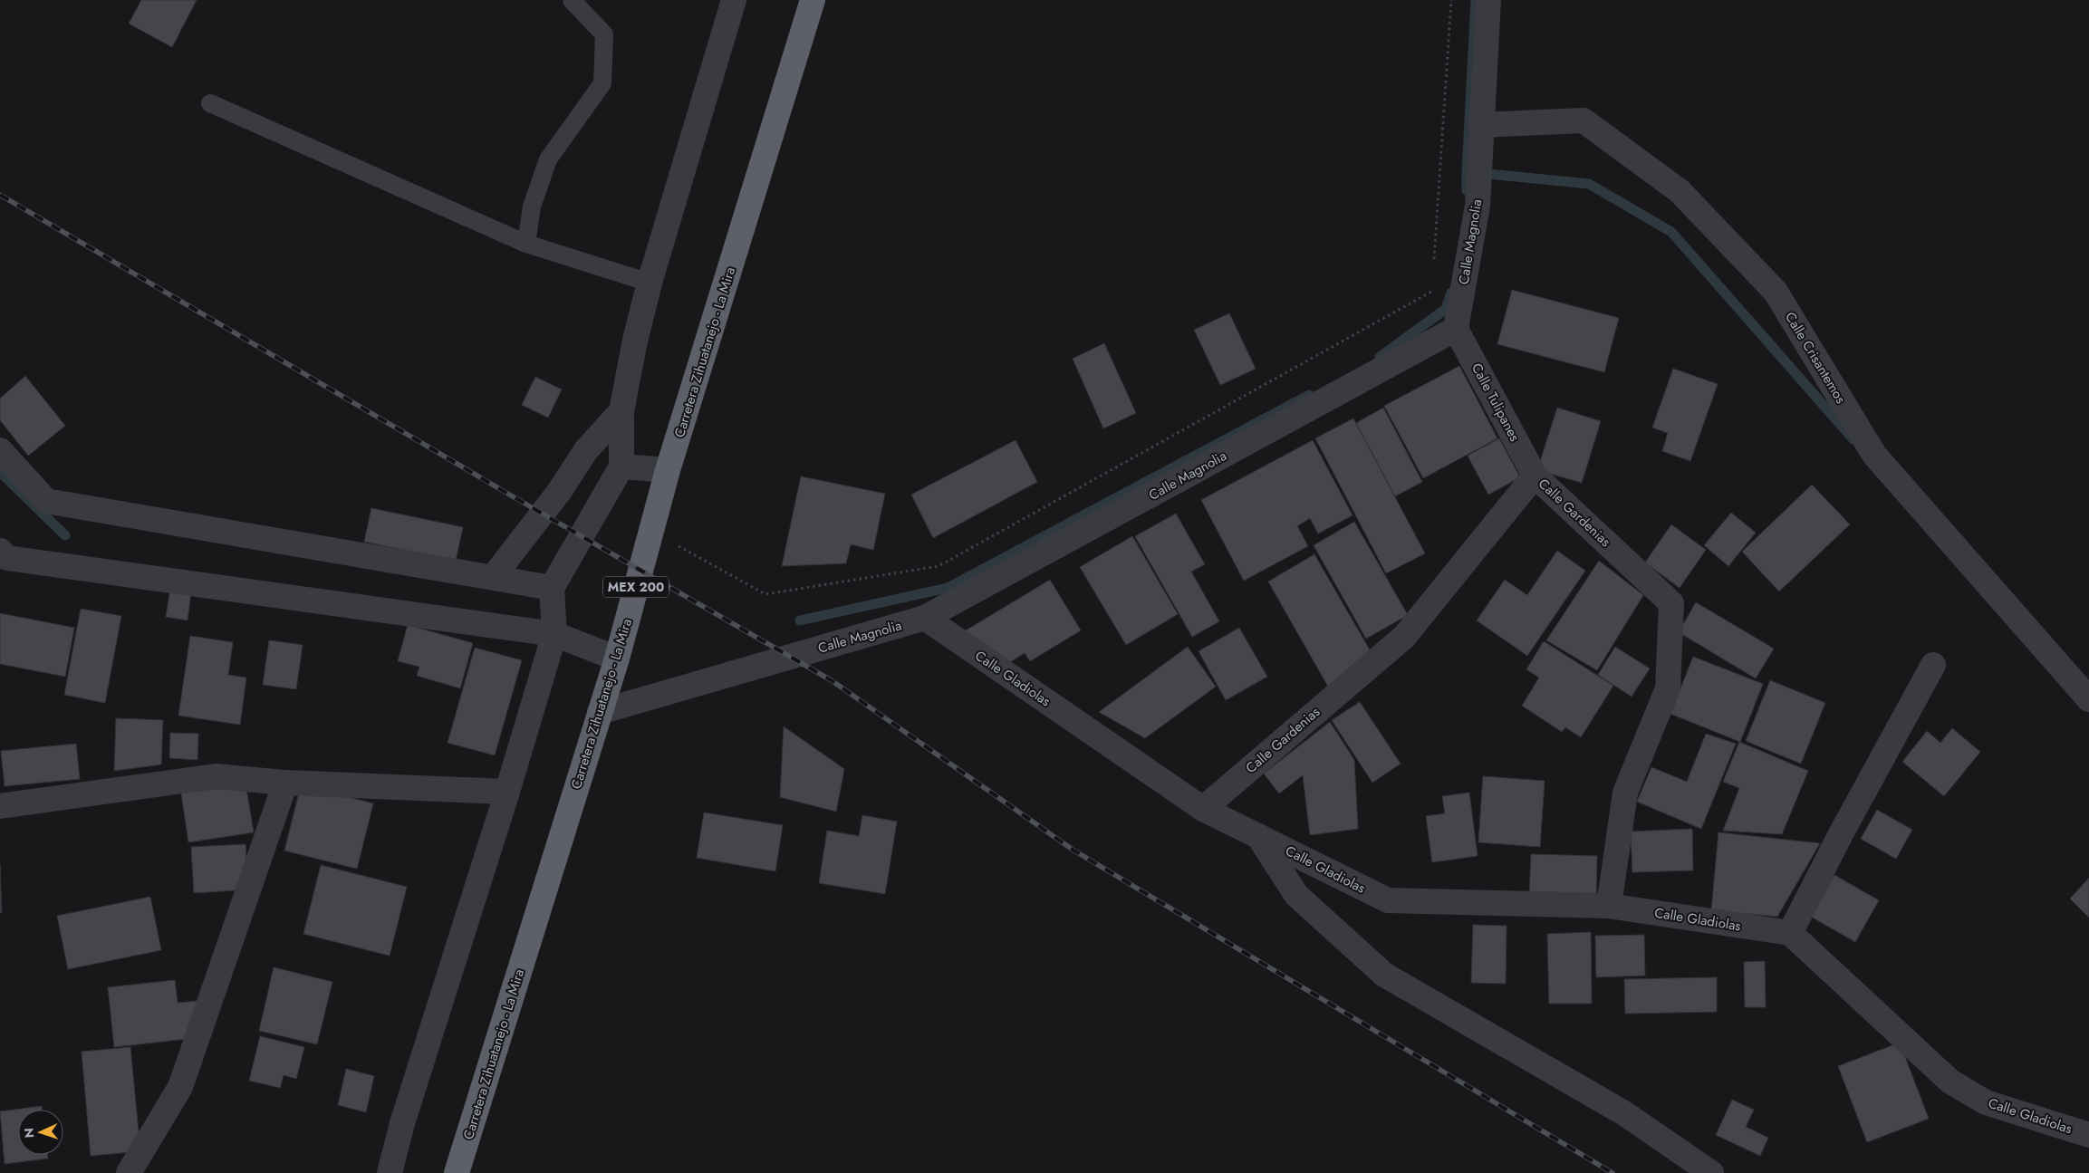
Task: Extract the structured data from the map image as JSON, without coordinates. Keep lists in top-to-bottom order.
{
  "streets": {
    "highway": ["Carretera Zihuatanejo - La Mira", "MEX 200"],
    "street": [
      "Calle Magnolia",
      "Calle Crisantemos",
      "Calle Tulipanes",
      "Calle Gardenias",
      "Calle Gladiolas"
    ]
  },
  "crossings": [
    ["Calle Magnolia", "Carretera Zihuatanejo - La Mira"],
    ["Calle Magnolia", "Calle Crisantemos"],
    ["Calle Magnolia", "Calle Tulipanes"],
    ["Calle Magnolia", "Calle Gladiolas"],
    ["Calle Tulipanes", "Calle Gardenias"],
    ["Calle Gardenias", "Calle Gladiolas"]
  ],
  "north": "left"
}
